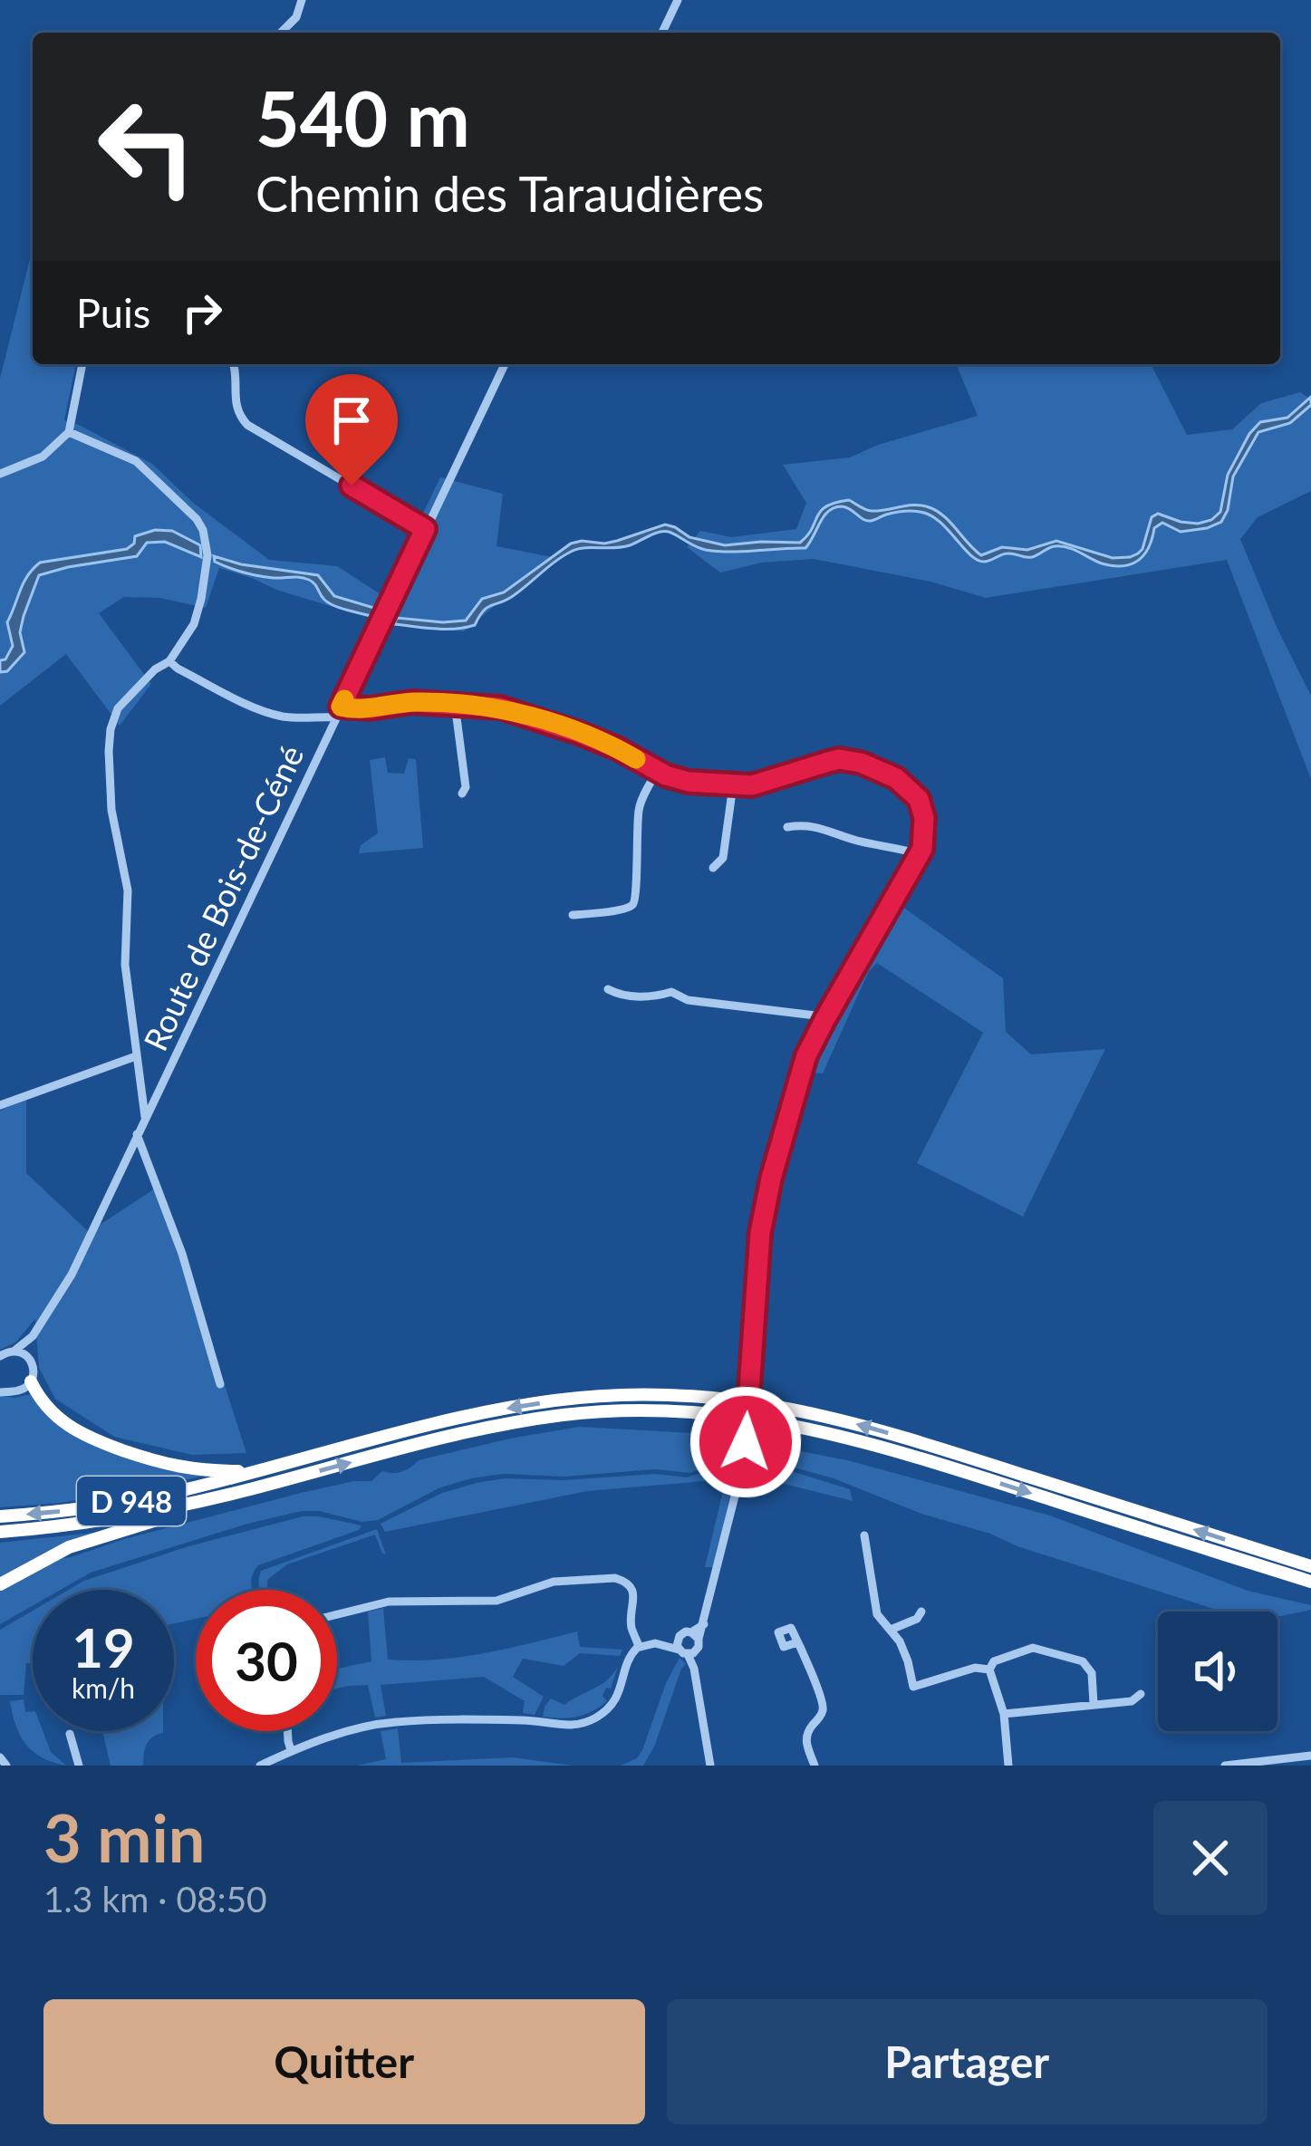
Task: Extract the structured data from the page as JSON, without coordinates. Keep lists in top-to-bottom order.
{
  "streets": {
    "highway": ["D 948"],
    "street": ["Route de Bois-de-Céné"]
  },
  "page": {
    "turn": ["540 m", "Chemin des Taraudières"],
    "then": "Puis",
    "speed": "19 km/h",
    "limit": "30",
    "heading": ["3 min", "1.3 km · 08:50"],
    "buttons": ["Quitter", "Partager"]
  }
}
